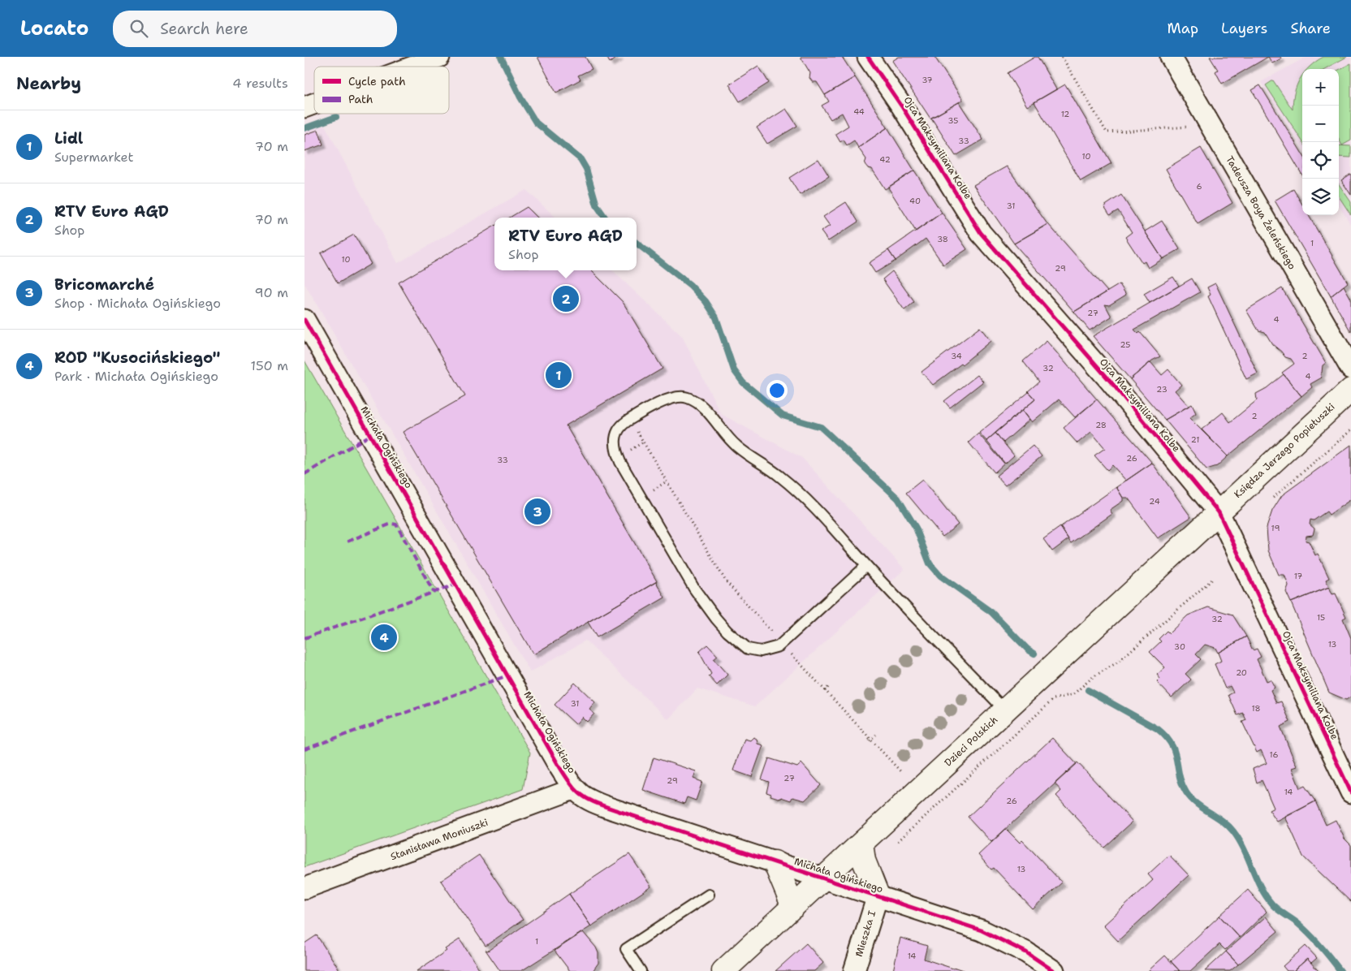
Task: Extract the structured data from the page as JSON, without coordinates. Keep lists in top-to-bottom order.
{
  "streets": {
    "street": [
      "Ojca Maksymiliana Kolbe",
      "Tadeusza Boya Żeleńskiego",
      "Michała Ogińskiego",
      "Księdza Jerzego Popiełuszki",
      "Dzieci Polskich",
      "Stanisława Moniuszki",
      "Mieszka I"
    ]
  },
  "crossings": [
    ["Ojca Maksymiliana Kolbe", "Księdza Jerzego Popiełuszki"],
    ["Ojca Maksymiliana Kolbe", "Dzieci Polskich"],
    ["Michała Ogińskiego", "Dzieci Polskich"],
    ["Michała Ogińskiego", "Stanisława Moniuszki"],
    ["Michała Ogińskiego", "Mieszka I"],
    ["Księdza Jerzego Popiełuszki", "Dzieci Polskich"]
  ],
  "house_numbers": [
    "37",
    "44",
    "12",
    "35",
    "33",
    "10",
    "42",
    "6",
    "40",
    "31",
    "38",
    "1",
    "10",
    "29",
    "27",
    "4",
    "25",
    "34",
    "2",
    "32",
    "4",
    "23",
    "2",
    "28",
    "21",
    "26",
    "33",
    "24",
    "19",
    "17",
    "15",
    "32",
    "13",
    "30",
    "20",
    "31",
    "18",
    "16",
    "27",
    "29",
    "14",
    "26",
    "13",
    "1",
    "14"
  ],
  "legend": ["Cycle path", "Path"],
  "page": {
    "header": "Locato",
    "search": "Search here",
    "nav": ["Map", "Layers", "Share"],
    "heading": ["Nearby", "4 results"],
    "map_buttons": ["+", "−"],
    "list": [
      {
        "mark": "1",
        "name": "Lidl",
        "note": "Supermarket",
        "value": "70 m"
      },
      {
        "mark": "2",
        "name": "RTV Euro AGD",
        "note": "Shop",
        "value": "70 m"
      },
      {
        "mark": "3",
        "name": "Bricomarché",
        "note": "Shop · Michała Ogińskiego",
        "value": "90 m"
      },
      {
        "mark": "4",
        "name": "ROD \"Kusocińskiego\"",
        "note": "Park · Michała Ogińskiego",
        "value": "150 m"
      }
    ],
    "popup": ["RTV Euro AGD", "Shop"],
    "pins": [
      "2",
      "1",
      "3",
      "4"
    ]
  }
}
